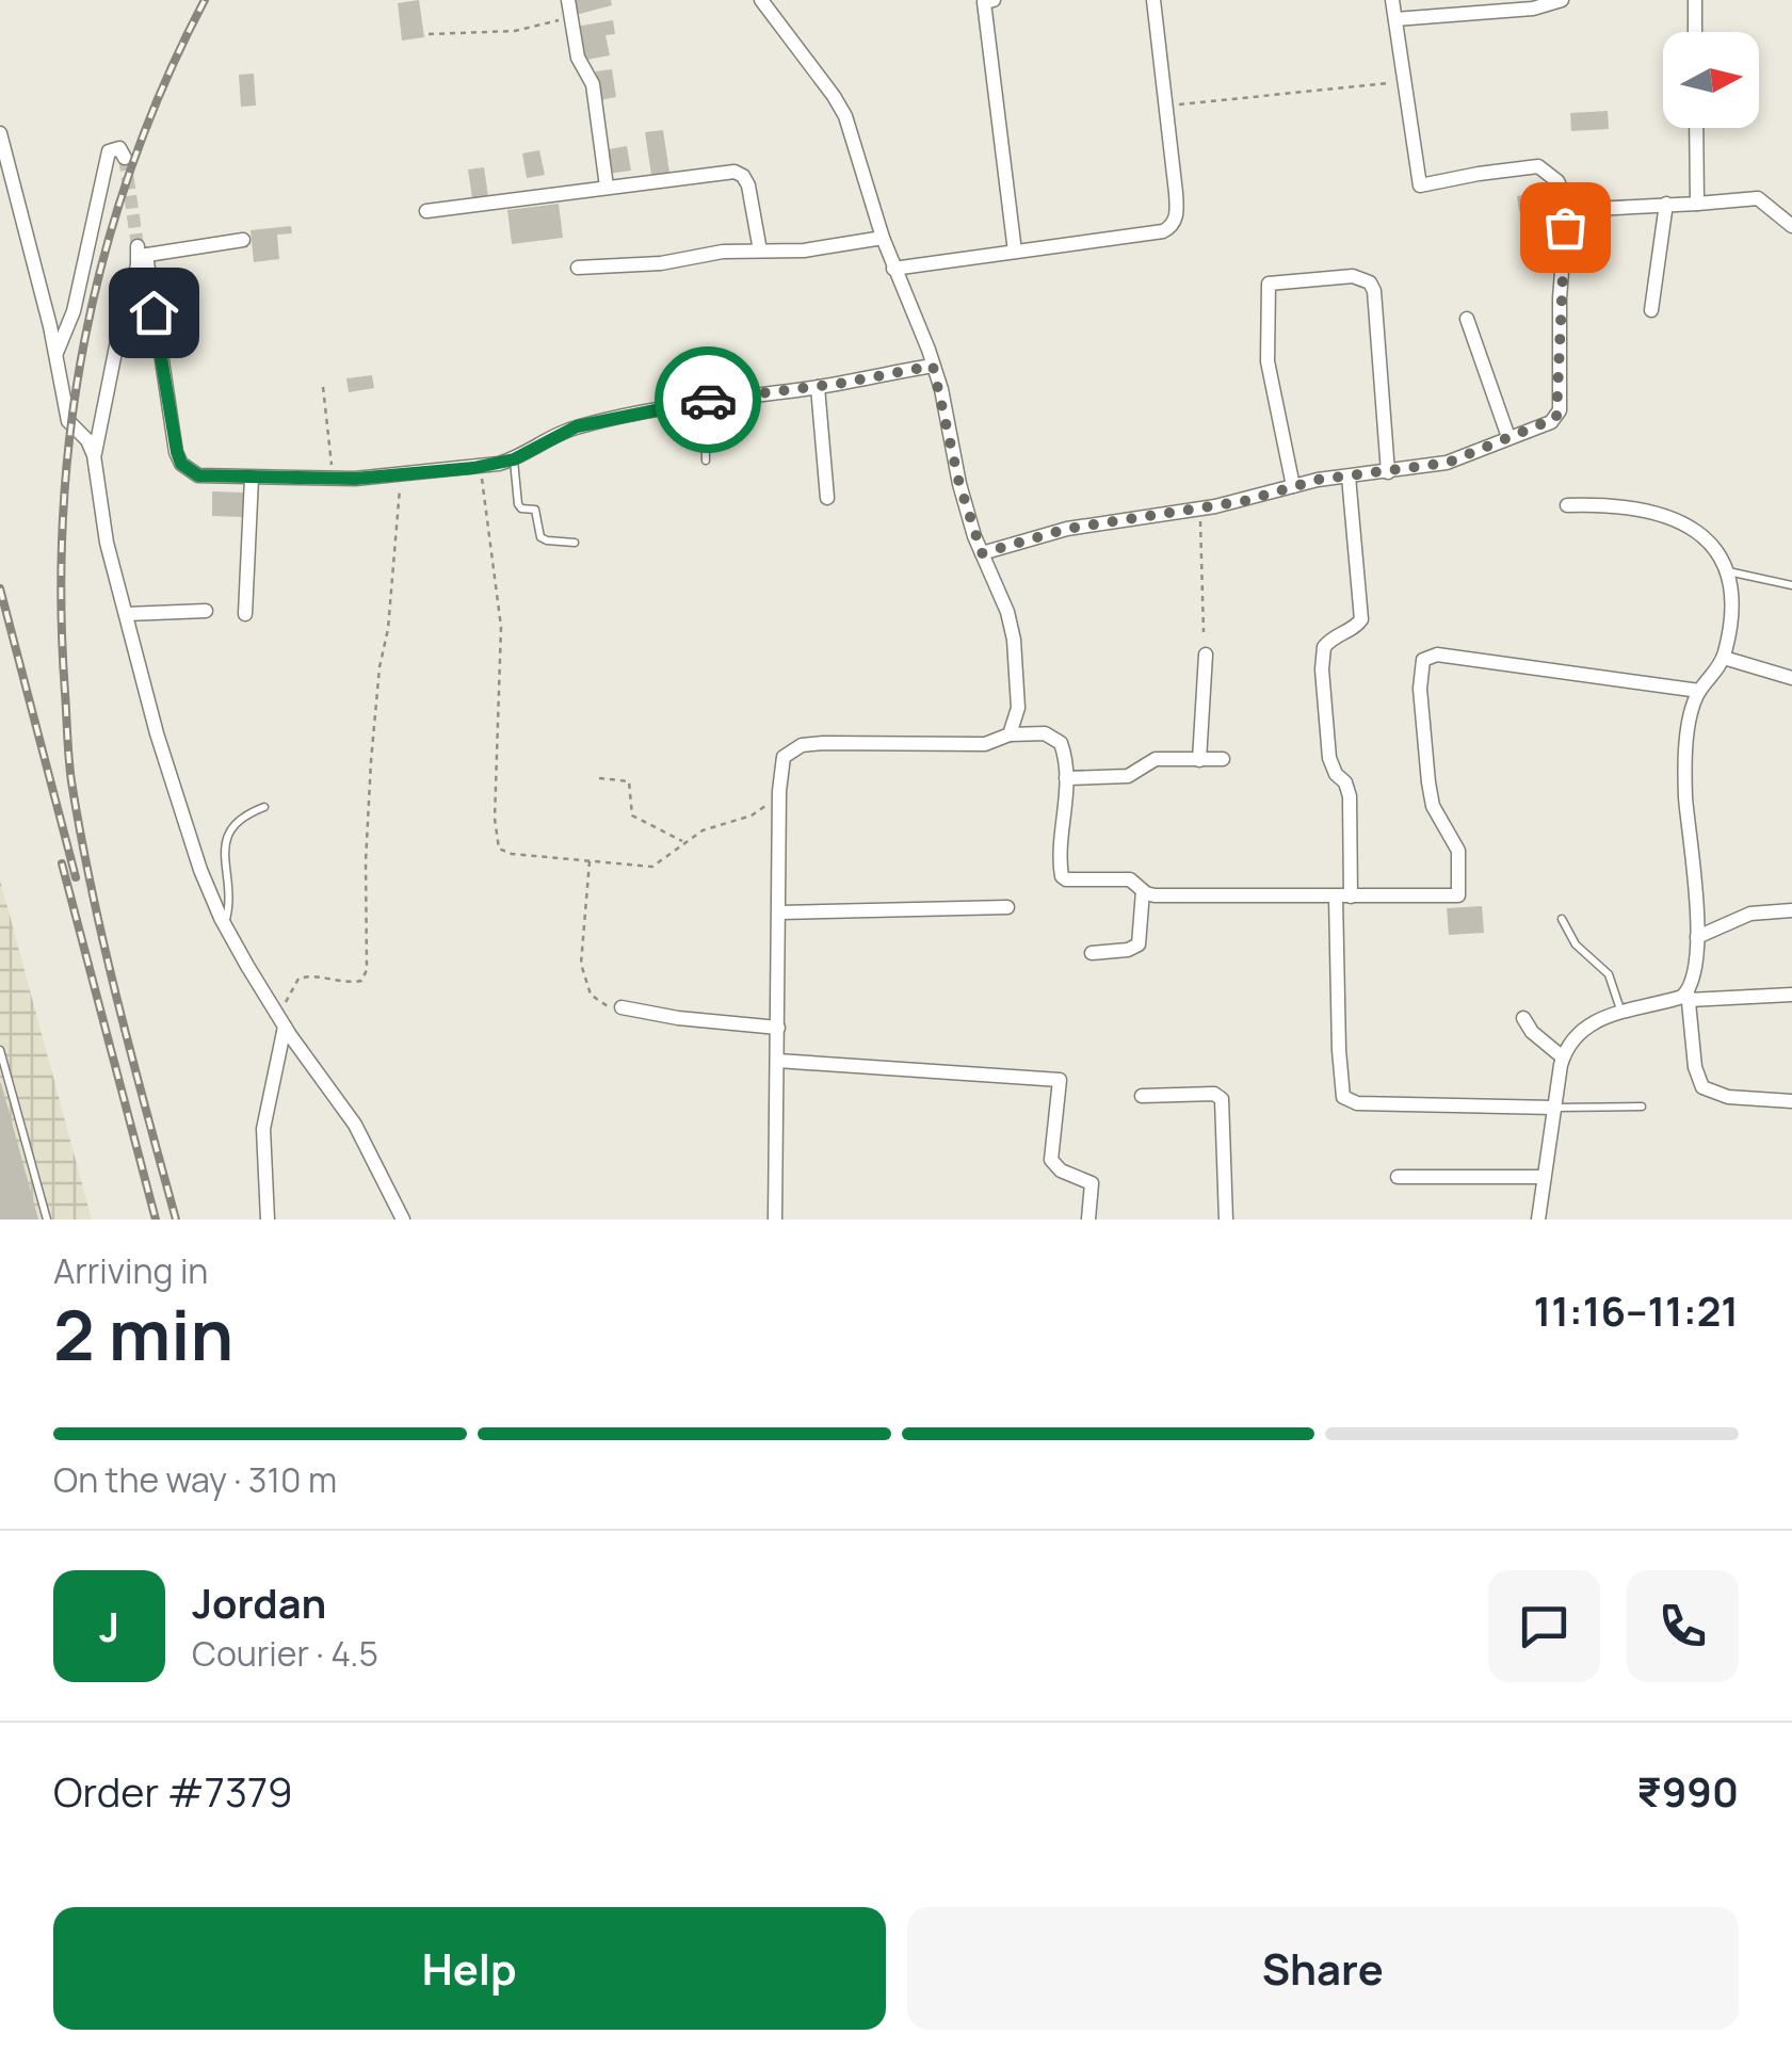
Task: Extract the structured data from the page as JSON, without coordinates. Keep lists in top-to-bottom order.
{
  "north": "right",
  "page": {
    "heading": ["2 min", "Arriving in", "11:16–11:21"],
    "panel": [
      "Jordan",
      "Courier · 4.5",
      "Order #7379",
      "₹990"
    ],
    "bar": "On the way · 310 m",
    "round": "J",
    "buttons": ["Help", "Share"]
  }
}
